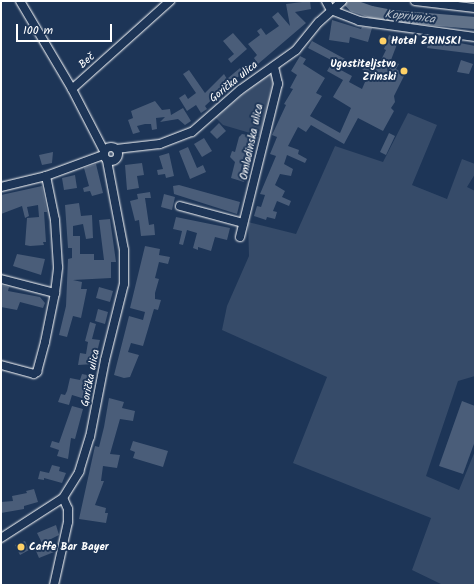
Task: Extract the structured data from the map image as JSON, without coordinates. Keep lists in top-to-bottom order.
{
  "streets": {
    "street": ["Beč", "Gorička ulica", "Omladinska ulica"]
  },
  "crossings": [
    ["Gorička ulica", "Omladinska ulica"]
  ],
  "water": ["Koprivnica"],
  "places": ["Hotel ZRINSKI", "Ugostiteljstvo Zrinski", "Caffe Bar Bayer"],
  "scale_bar": "100 m"
}
